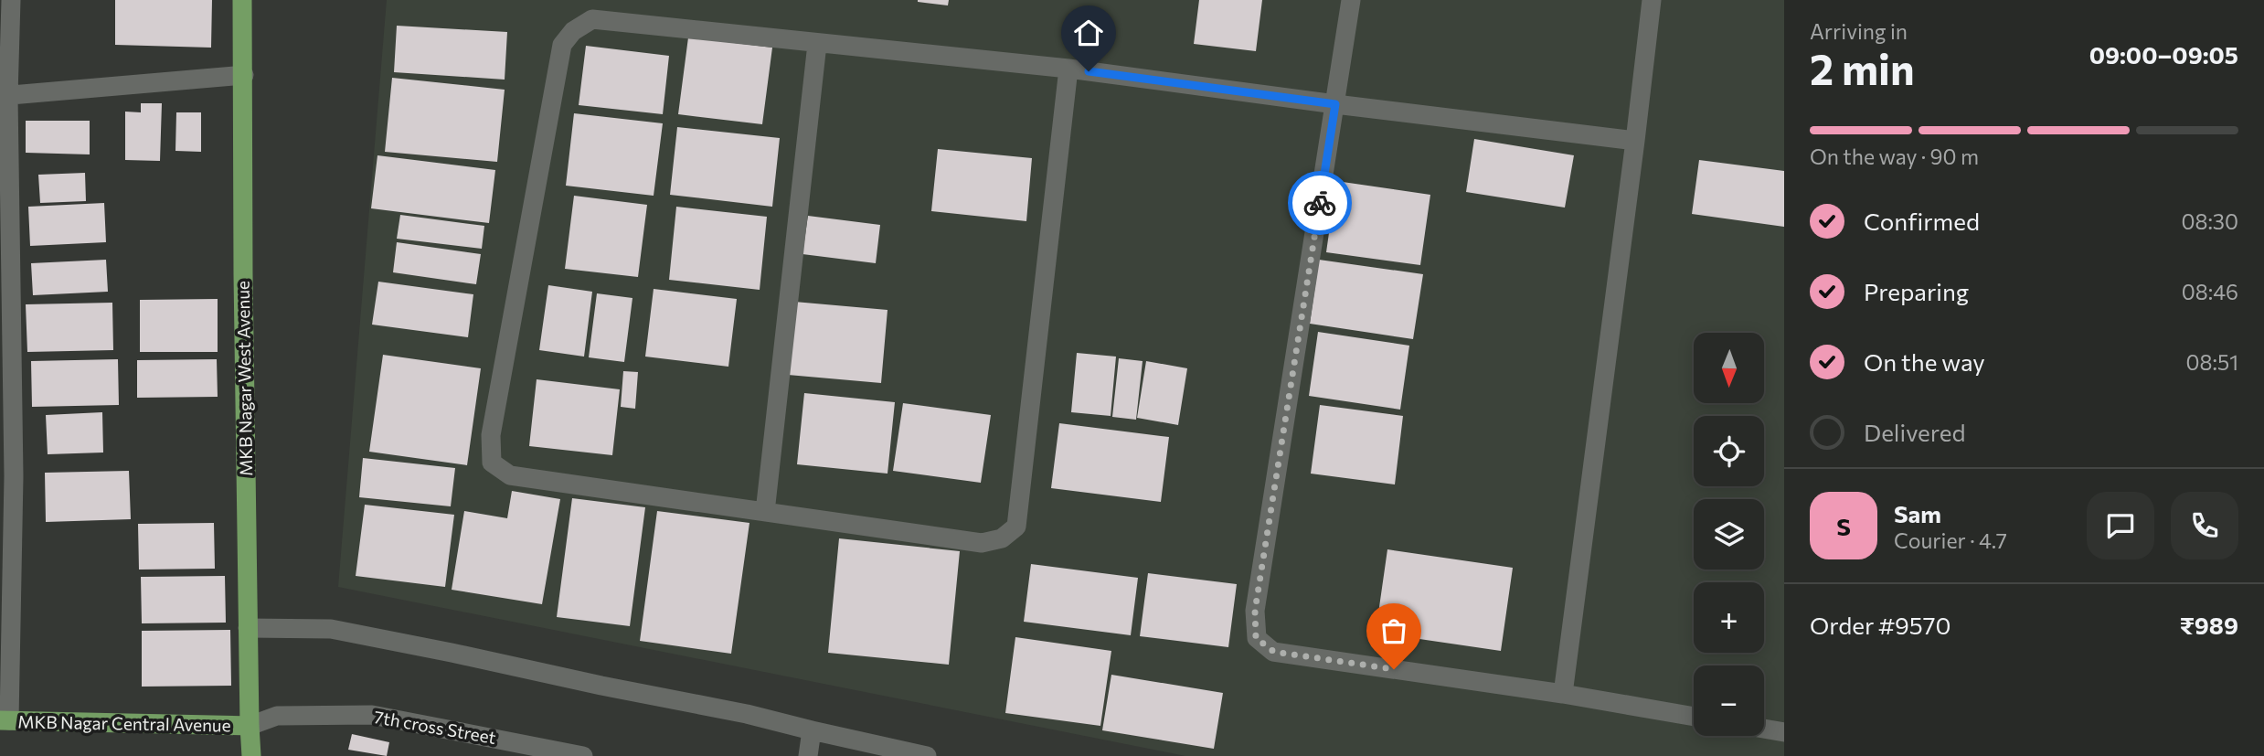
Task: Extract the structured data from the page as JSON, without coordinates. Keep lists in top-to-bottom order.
{
  "streets": {
    "main road": ["MKB Nagar West Avenue", "MKB Nagar Central Avenue"],
    "street": ["7th cross Street"]
  },
  "crossings": [
    ["MKB Nagar West Avenue", "MKB Nagar Central Avenue"],
    ["MKB Nagar West Avenue", "7th cross Street"],
    ["MKB Nagar Central Avenue", "7th cross Street"]
  ],
  "north": "bottom",
  "page": {
    "heading": ["2 min", "Arriving in", "09:00–09:05"],
    "panel": [
      "Sam",
      "Courier · 4.7",
      "Order #9570",
      "₹989"
    ],
    "bar": "On the way · 90 m",
    "list": [
      ["Confirmed", "08:30"],
      ["Preparing", "08:46"],
      ["On the way", "08:51"],
      "Delivered"
    ],
    "map_buttons": ["+", "−"],
    "round": "S"
  }
}
